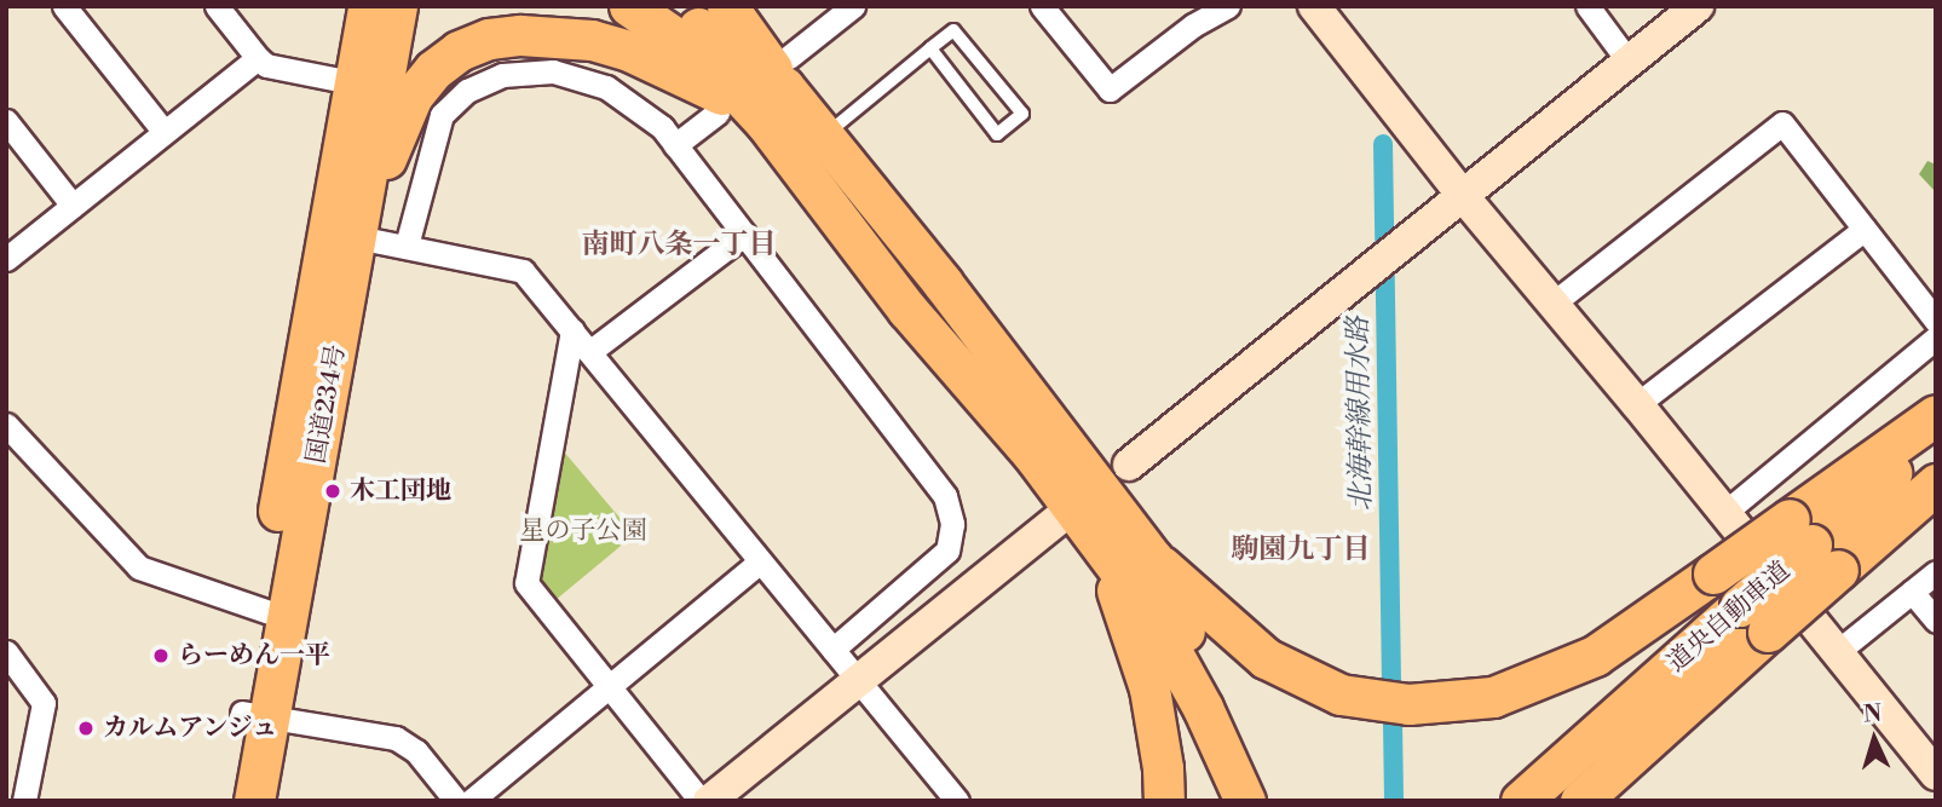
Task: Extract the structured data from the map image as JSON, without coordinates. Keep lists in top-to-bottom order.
{
  "streets": {
    "highway": ["国道234号", "道央自動車道"]
  },
  "districts": ["南町八条一丁目", "駒園九丁目"],
  "water": ["北海幹線用水路"],
  "parks": ["星の子公園"],
  "places": ["木工団地", "らーめん一平", "カルムアンジュ"],
  "north": "top"
}
